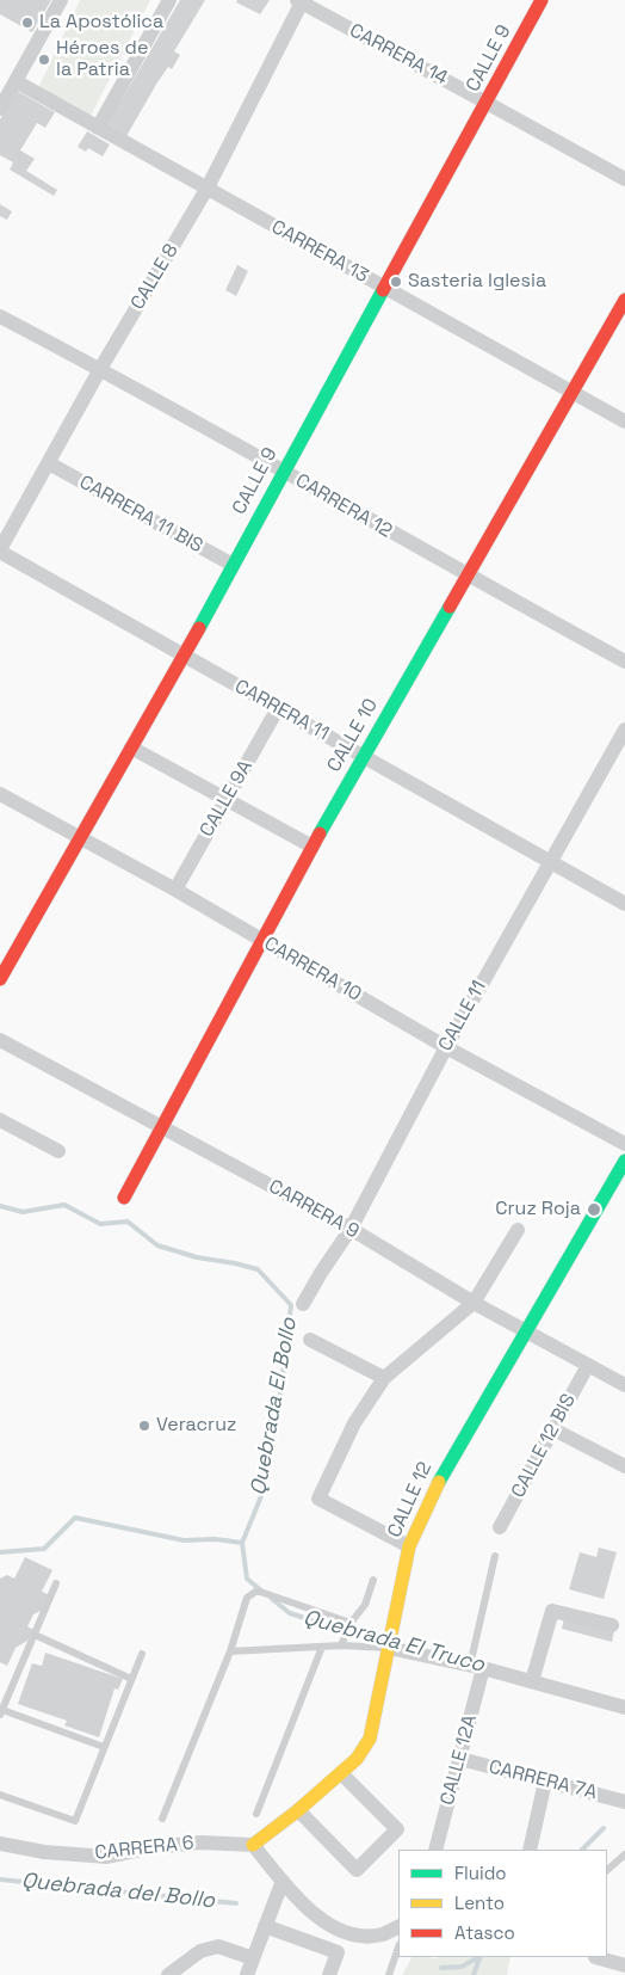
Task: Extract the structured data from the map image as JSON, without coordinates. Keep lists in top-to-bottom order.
{
  "streets": {
    "street": [
      "CARRERA 14",
      "CALLE 9",
      "CARRERA 13",
      "CALLE 8",
      "CARRERA 12",
      "CARRERA 11 BIS",
      "CARRERA 11",
      "CALLE 10",
      "CALLE 9A",
      "CARRERA 10",
      "CALLE 11",
      "CARRERA 9",
      "CALLE 12 BIS",
      "CALLE 12",
      "CALLE 12A",
      "CARRERA 7A",
      "CARRERA 6"
    ]
  },
  "crossings": [
    ["CARRERA 14", "CALLE 9"],
    ["CARRERA 14", "CALLE 8"],
    ["CALLE 9", "CARRERA 13"],
    ["CALLE 9", "CARRERA 12"],
    ["CALLE 9", "CARRERA 11 BIS"],
    ["CALLE 9", "CARRERA 11"],
    ["CALLE 9", "CARRERA 10"],
    ["CARRERA 13", "CALLE 8"],
    ["CARRERA 13", "CALLE 10"],
    ["CALLE 8", "CARRERA 12"],
    ["CALLE 8", "CARRERA 11 BIS"],
    ["CALLE 8", "CARRERA 11"],
    ["CARRERA 12", "CALLE 10"],
    ["CARRERA 11", "CALLE 10"],
    ["CARRERA 11", "CALLE 9A"],
    ["CARRERA 11", "CALLE 11"],
    ["CALLE 10", "CARRERA 10"],
    ["CALLE 10", "CARRERA 9"],
    ["CALLE 9A", "CARRERA 10"],
    ["CARRERA 10", "CALLE 11"],
    ["CALLE 11", "CARRERA 9"],
    ["CARRERA 9", "CALLE 12 BIS"],
    ["CARRERA 9", "CALLE 12"],
    ["CALLE 12", "CARRERA 6"],
    ["CALLE 12A", "CARRERA 7A"]
  ],
  "water": ["Quebrada El Bollo", "Quebrada El Truco", "Quebrada del Bollo"],
  "places": [
    "La Apostólica",
    "Héroes de la Patria",
    "Sasteria Iglesia",
    "Cruz Roja",
    "Veracruz"
  ],
  "legend": ["Fluido", "Lento", "Atasco"]
}
